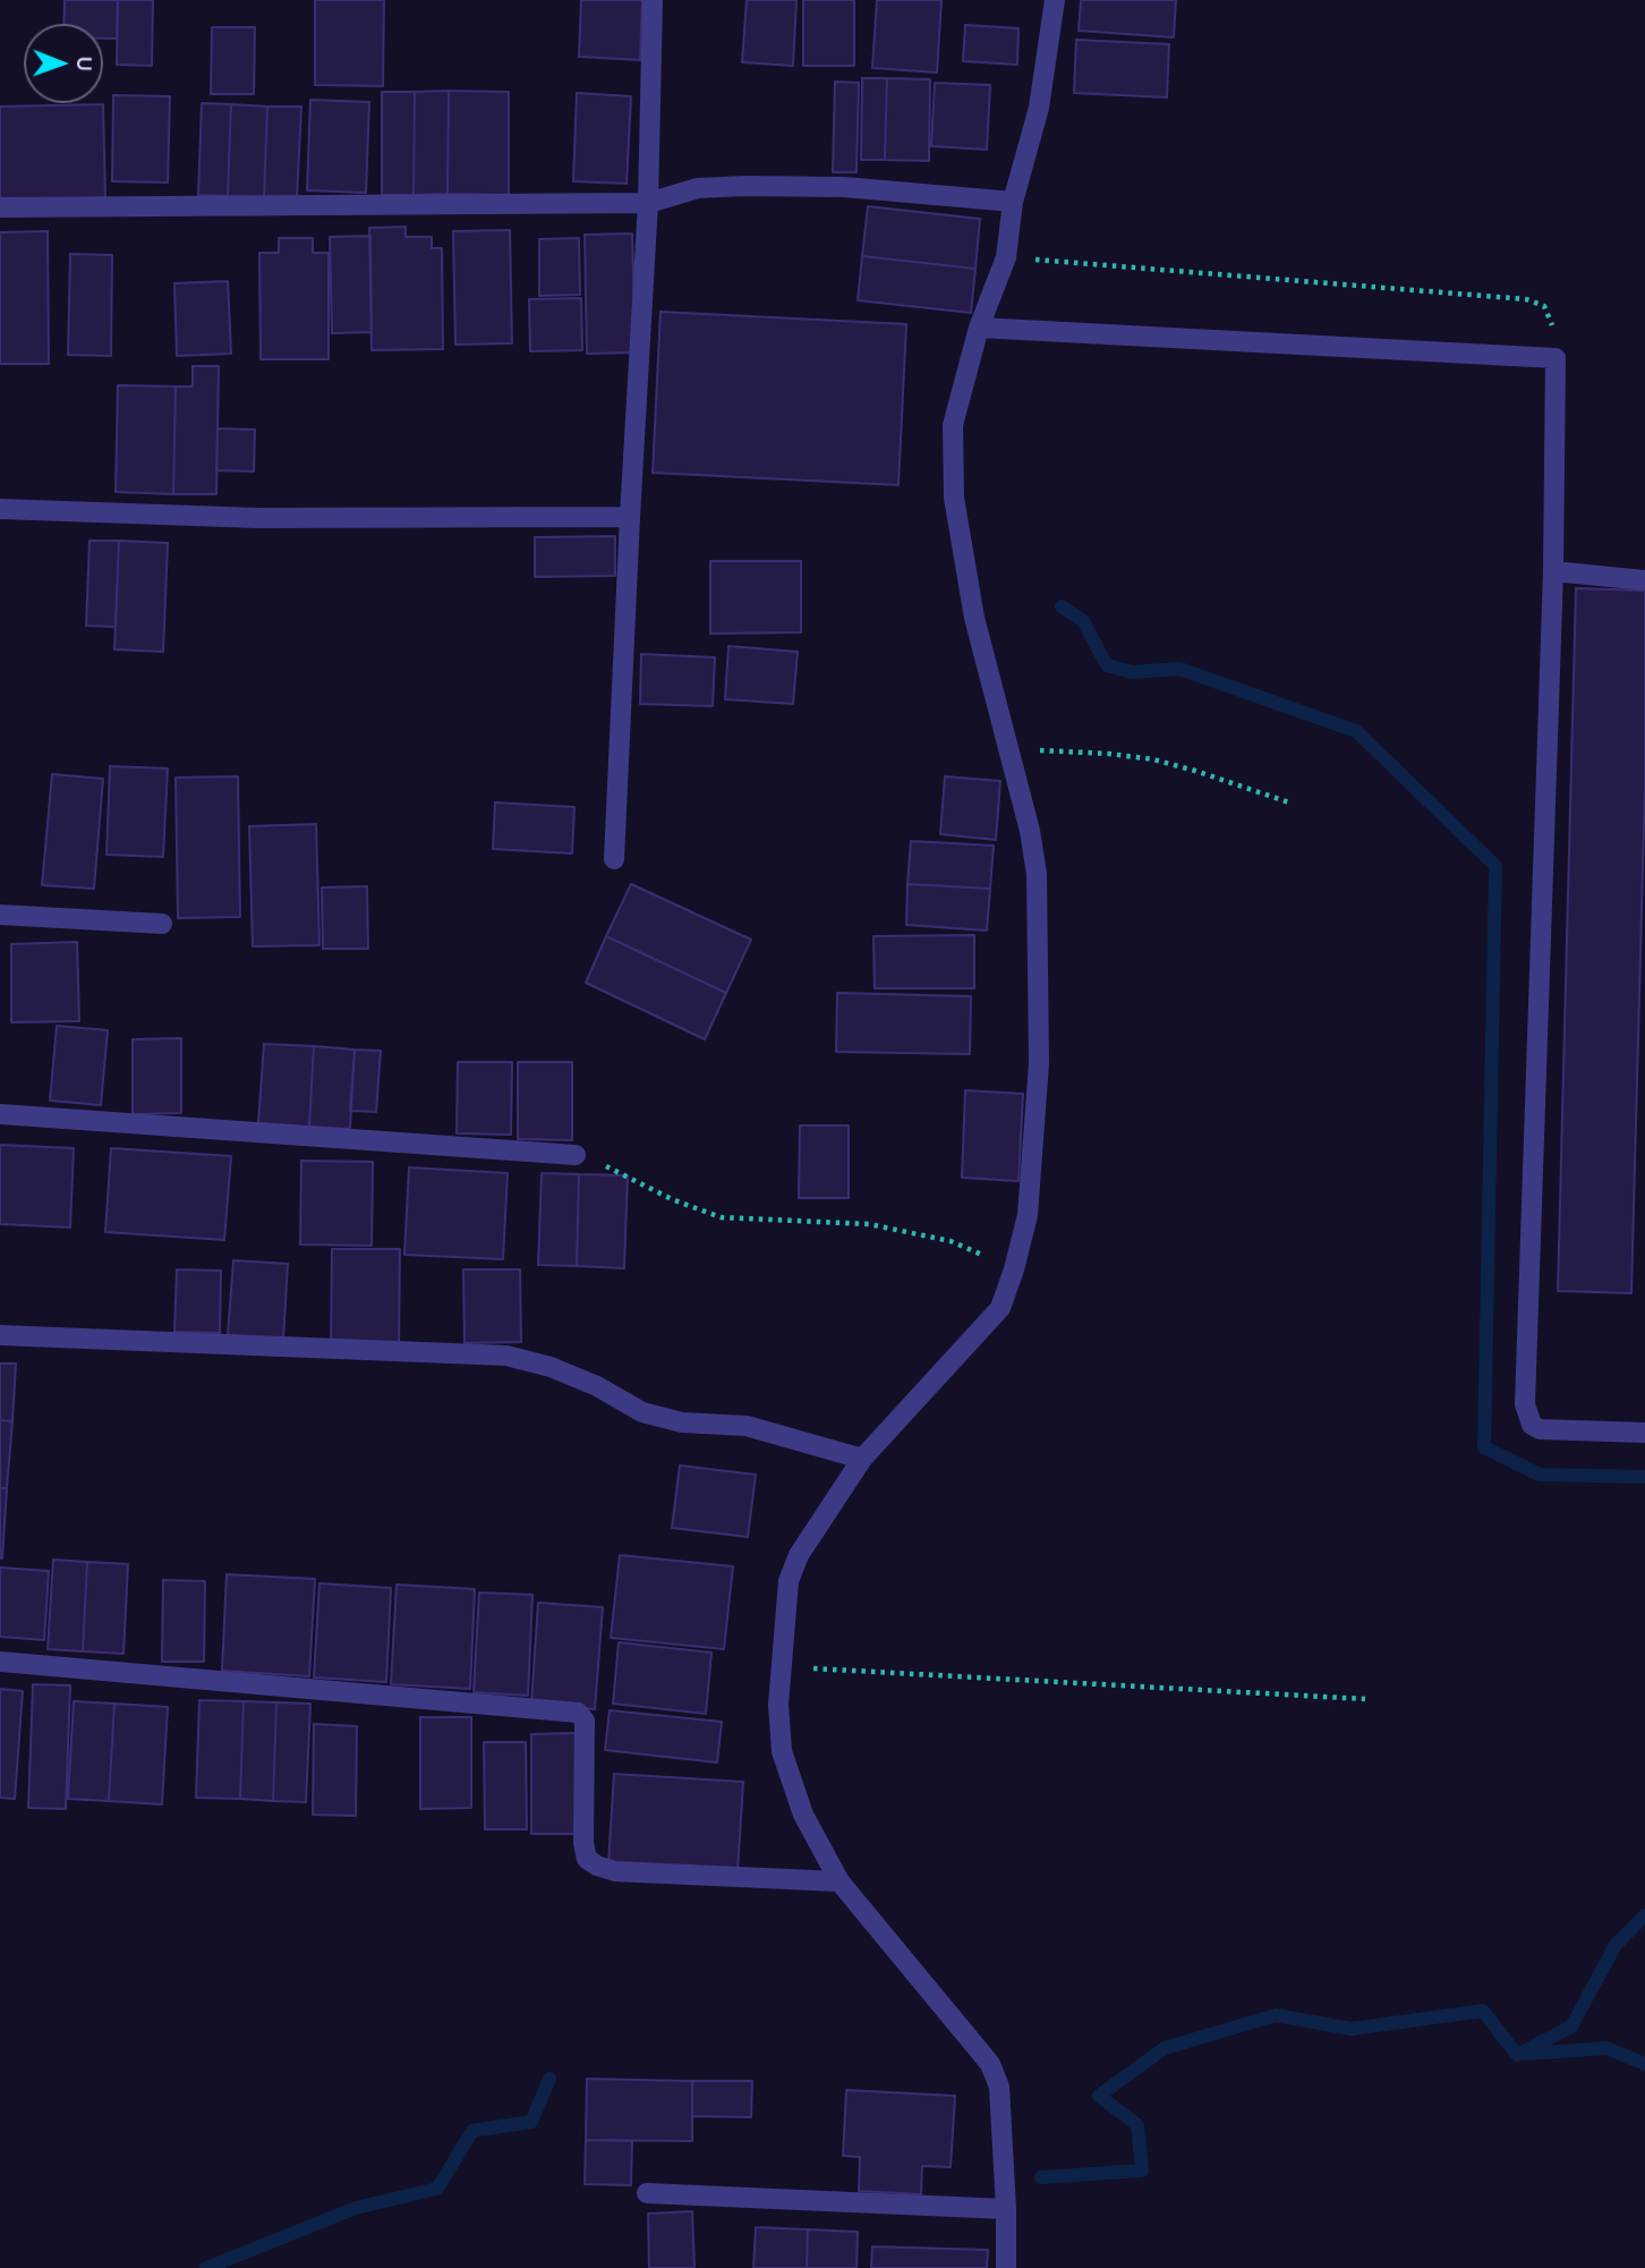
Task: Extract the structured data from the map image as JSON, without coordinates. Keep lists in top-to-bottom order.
{
  "north": "right"
}
